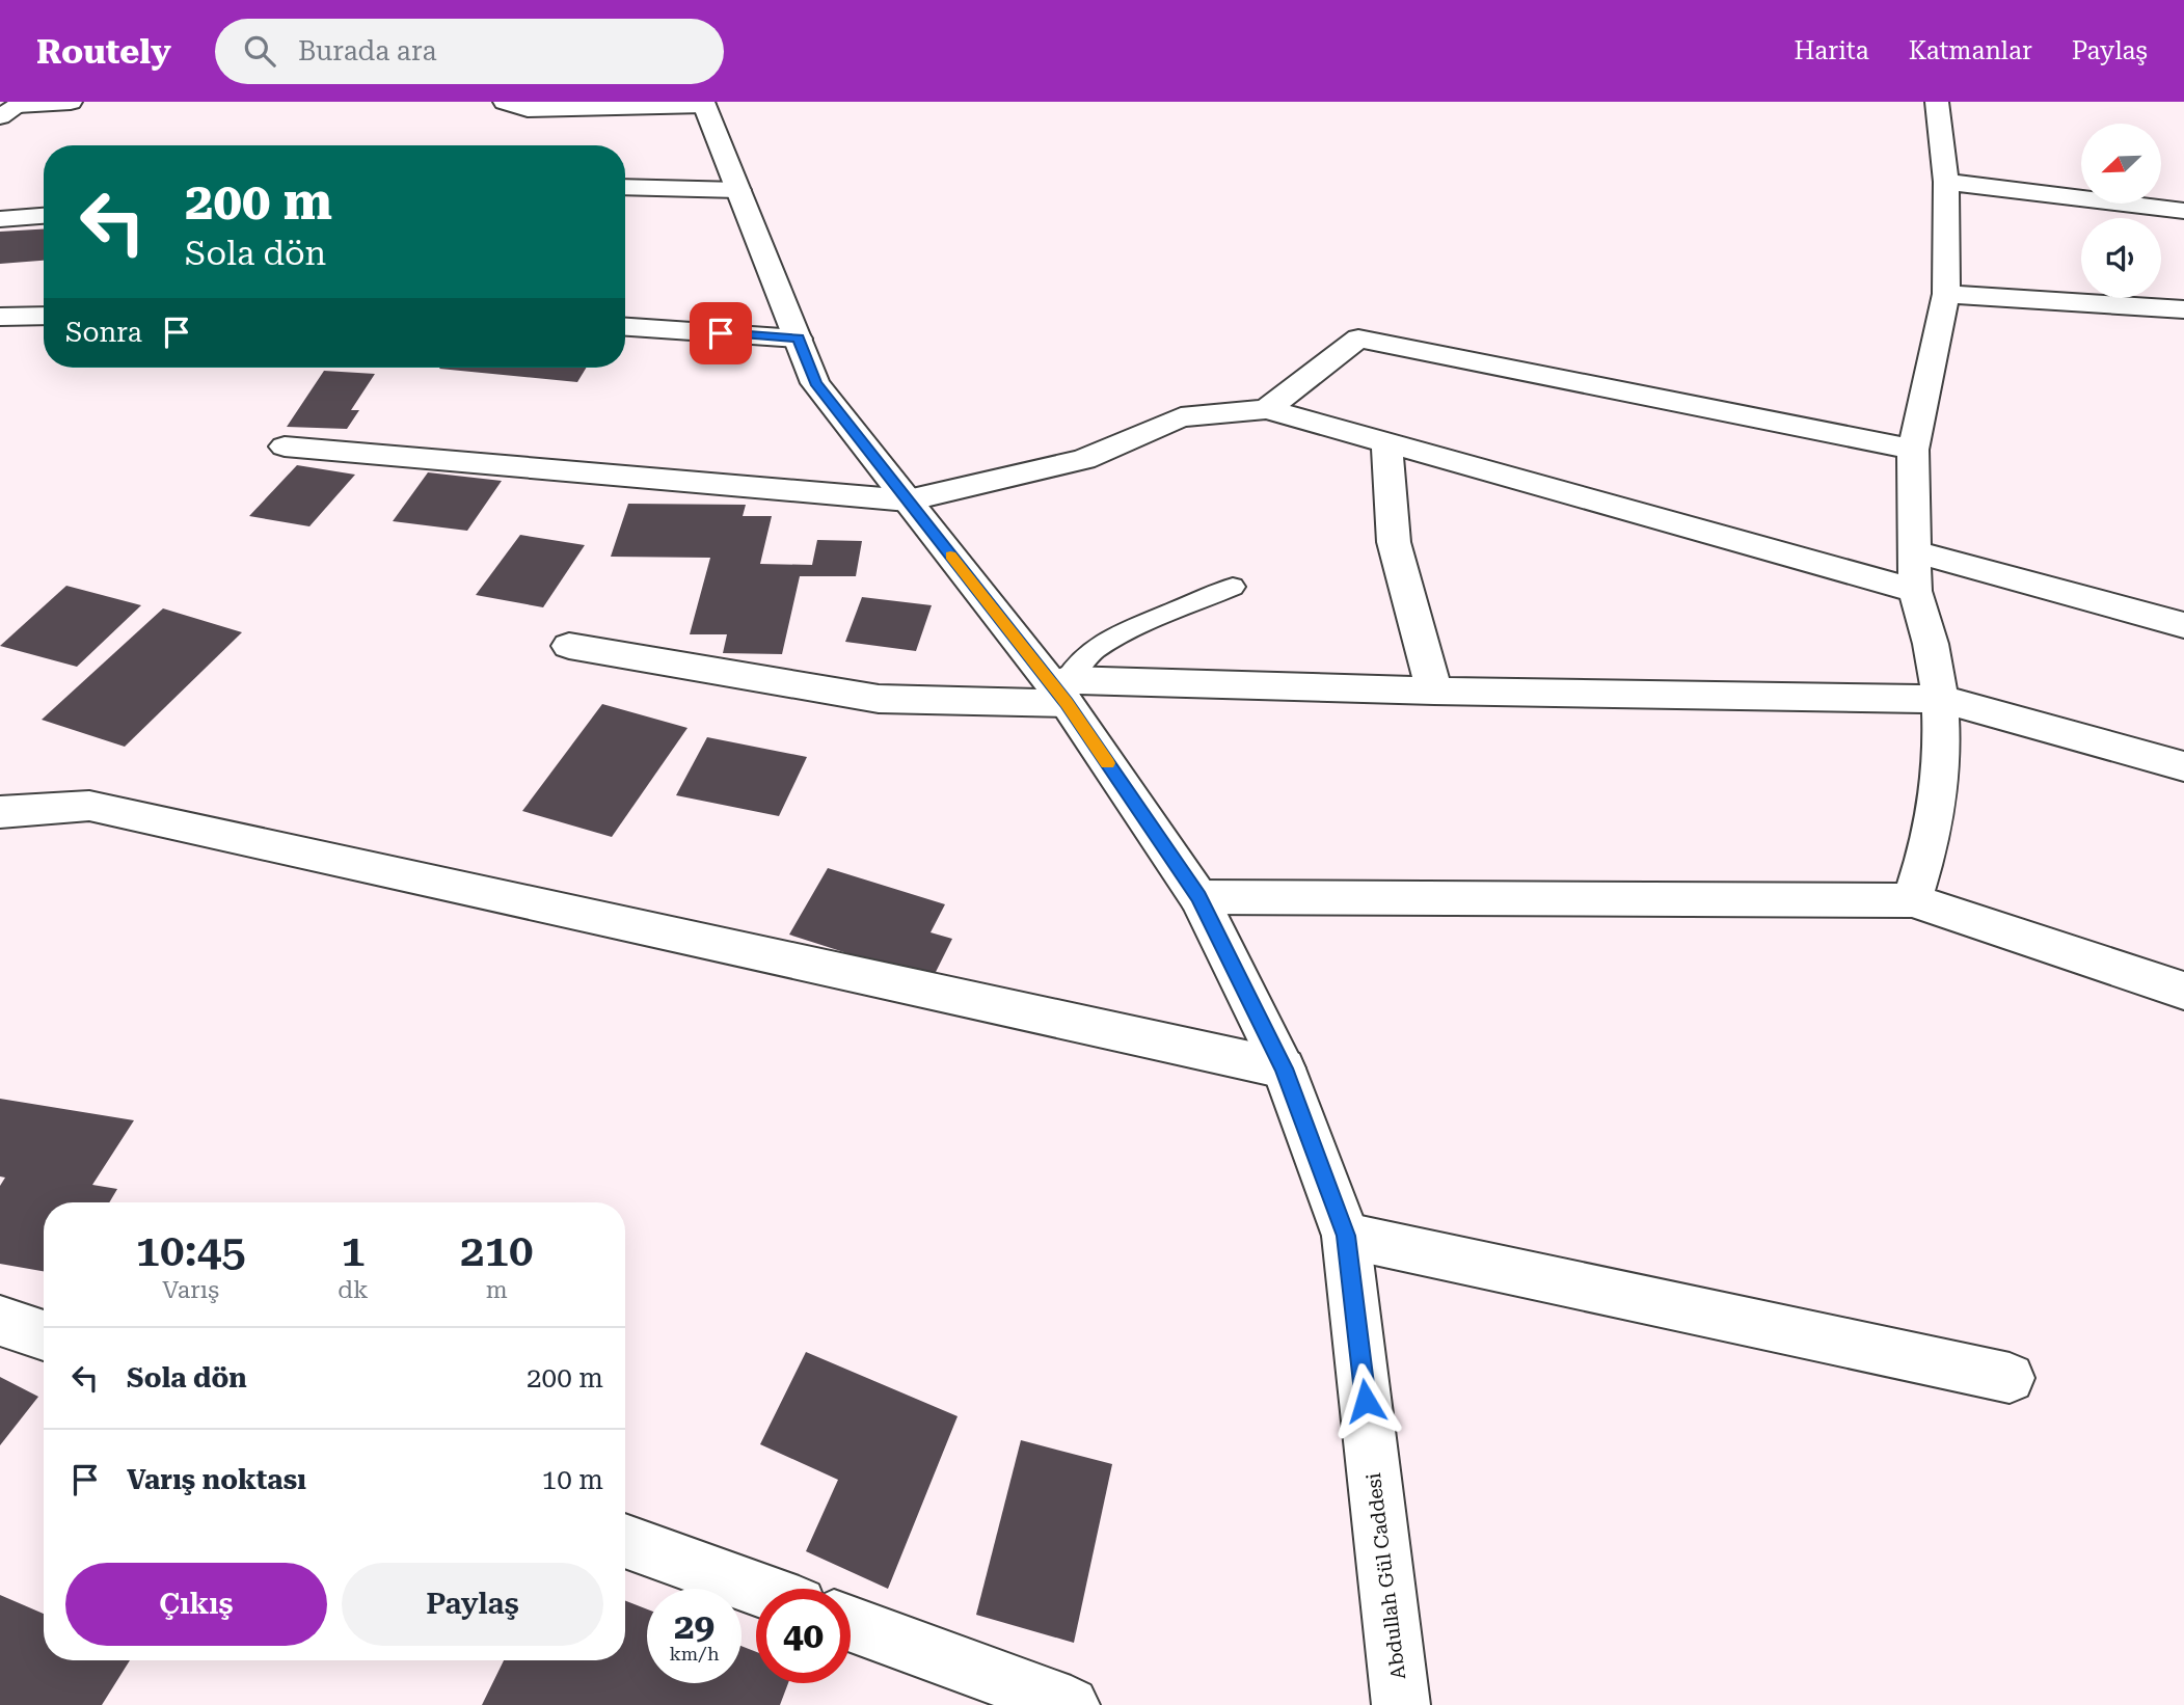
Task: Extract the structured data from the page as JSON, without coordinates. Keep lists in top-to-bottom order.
{
  "streets": {
    "street": ["Abdullah Gül Caddesi"]
  },
  "north": "bottom left",
  "page": {
    "header": "Routely",
    "search": "Burada ara",
    "nav": ["Harita", "Katmanlar", "Paylaş"],
    "turn": ["200 m", "Sola dön"],
    "then": "Sonra",
    "eta": [
      "10:45",
      "Varış",
      "1",
      "dk",
      "210",
      "m"
    ],
    "list": [
      {
        "name": "Sola dön",
        "value": "200 m"
      },
      {
        "name": "Varış noktası",
        "value": "10 m"
      }
    ],
    "buttons": ["Çıkış", "Paylaş"],
    "speed": "29 km/h",
    "limit": "40"
  }
}
